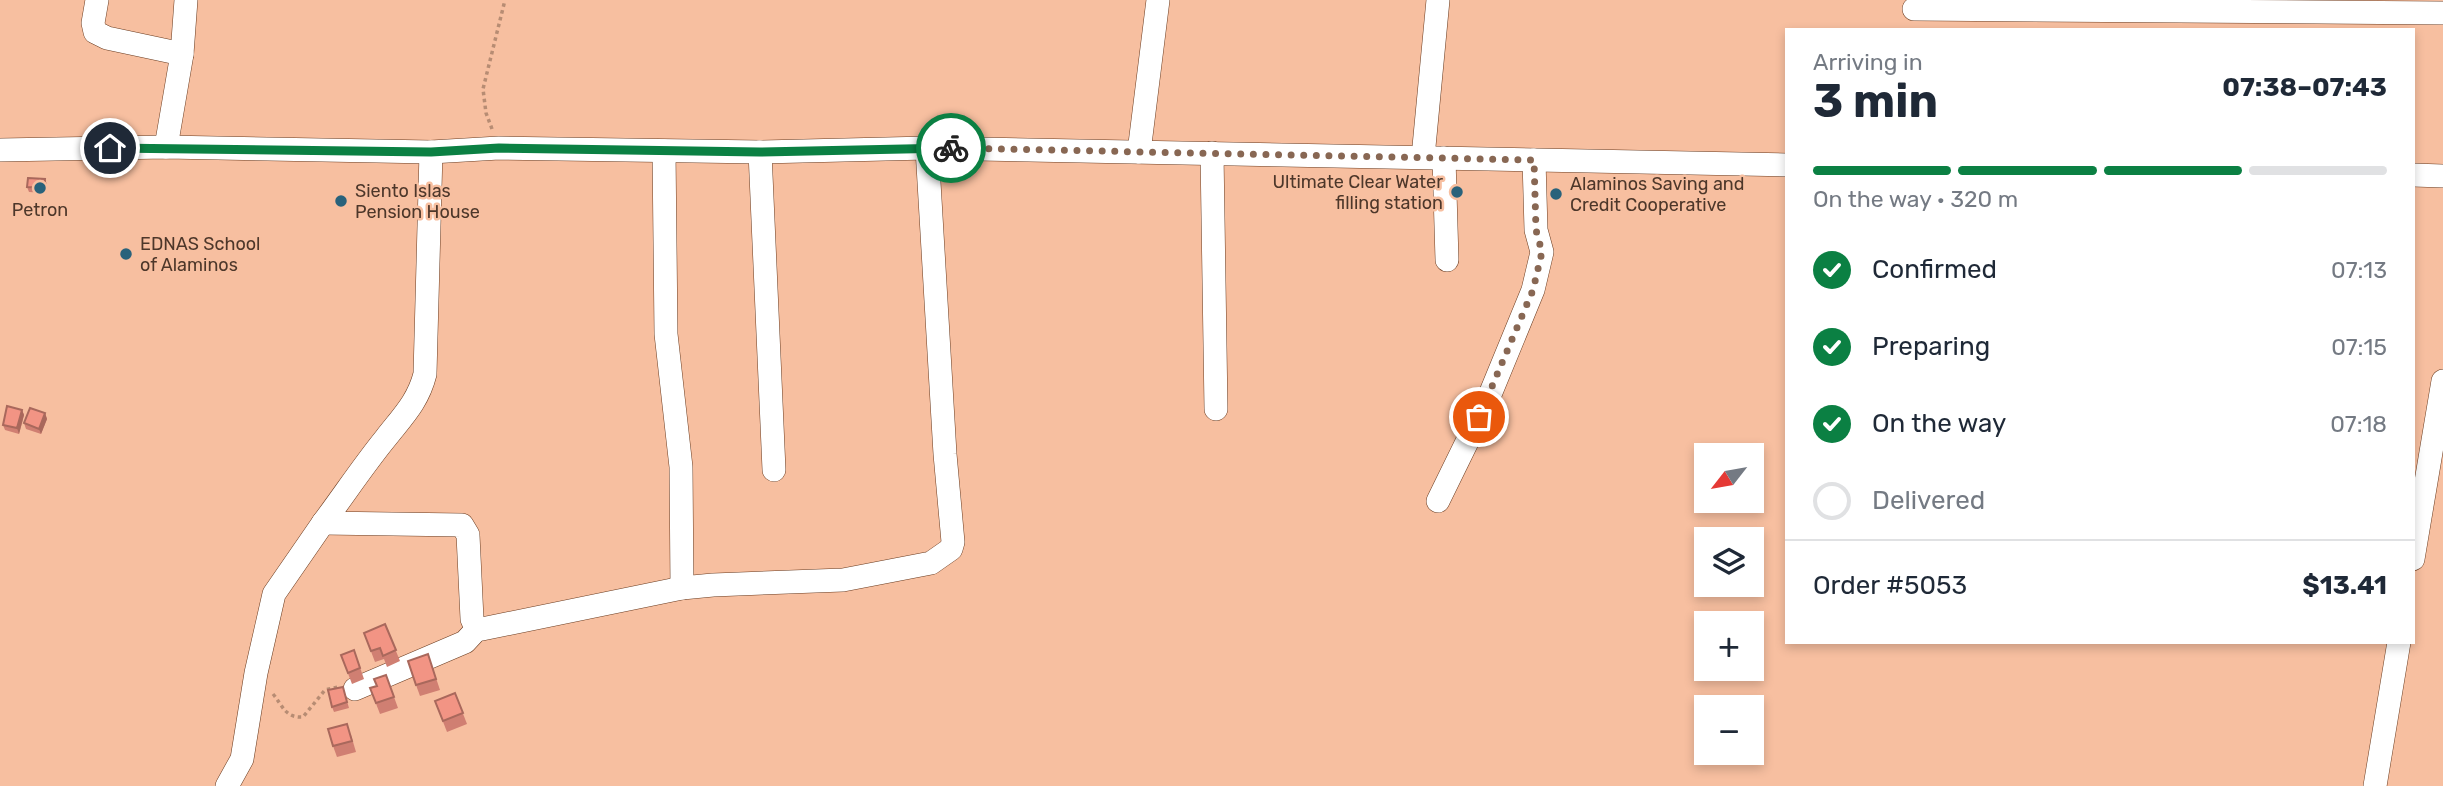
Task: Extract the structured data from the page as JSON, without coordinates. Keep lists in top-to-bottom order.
{
  "places": [
    "Petron",
    "Ultimate Clear Water filling station",
    "Alaminos Saving and Credit Cooperative",
    "Siento Islas Pension House",
    "EDNAS School of Alaminos"
  ],
  "north": "bottom left",
  "page": {
    "heading": ["3 min", "Arriving in", "07:38–07:43"],
    "panel": ["Order #5053", "$13.41"],
    "bar": "On the way · 320 m",
    "list": [
      ["Confirmed", "07:13"],
      ["Preparing", "07:15"],
      ["On the way", "07:18"],
      "Delivered"
    ],
    "map_buttons": ["+", "−"]
  }
}
